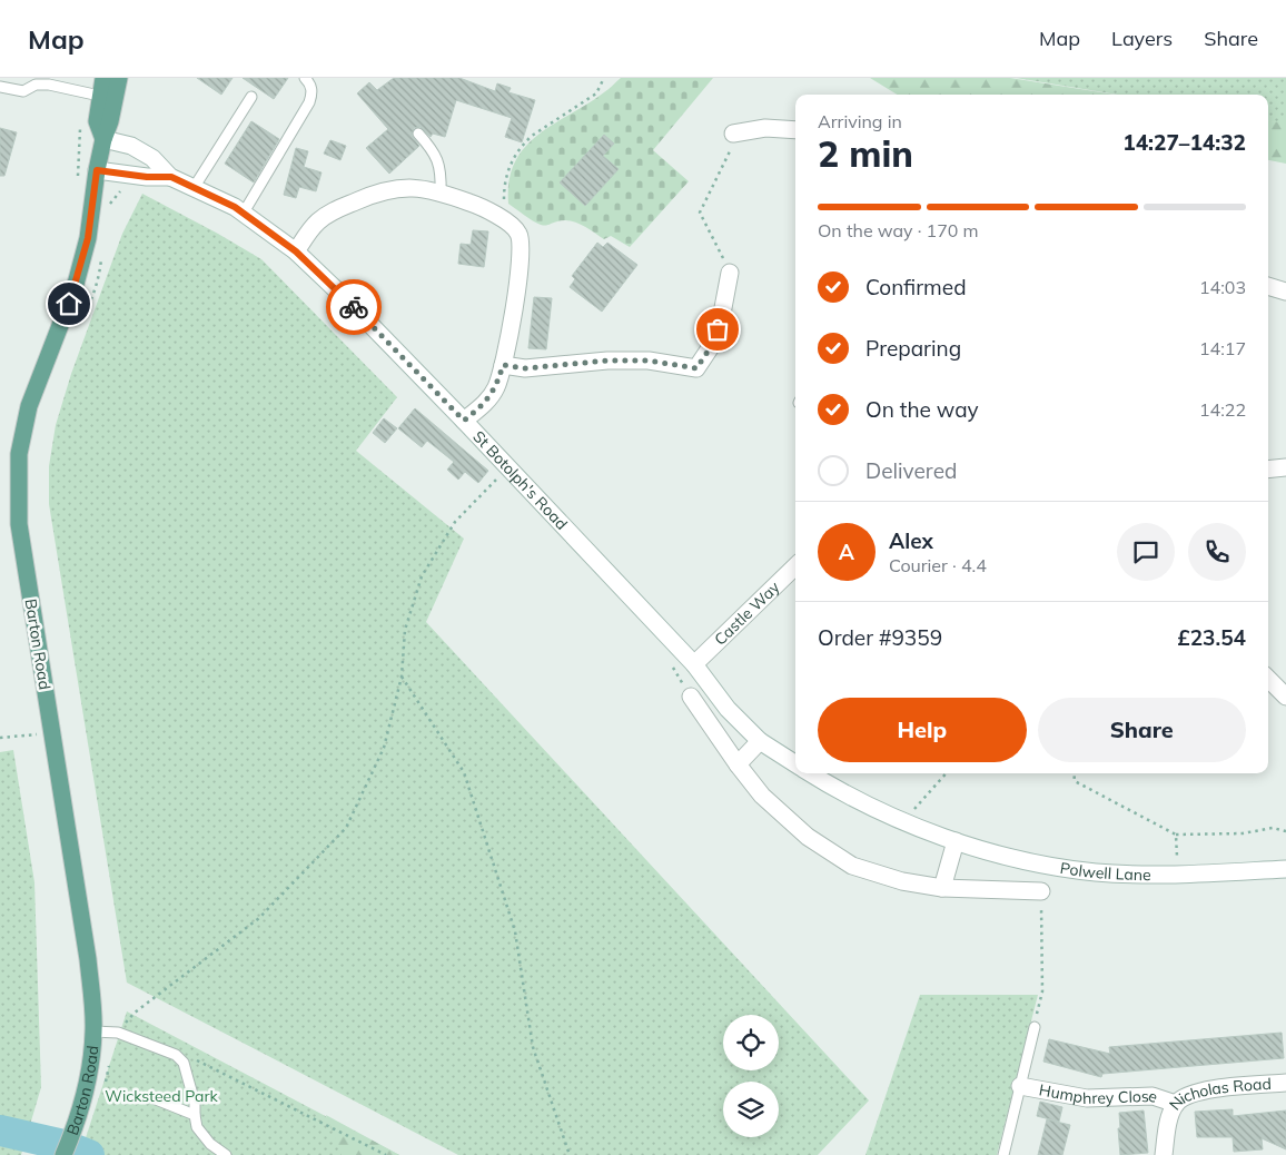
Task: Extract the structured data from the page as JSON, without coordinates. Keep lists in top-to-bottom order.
{
  "streets": {
    "main road": ["Barton Road"],
    "street": [
      "St Botolph's Road",
      "Castle Way",
      "Polwell Lane",
      "Humphrey Close",
      "Nicholas Road"
    ]
  },
  "crossings": [
    ["St Botolph's Road", "Castle Way"],
    ["St Botolph's Road", "Barton Road"],
    ["Humphrey Close", "Nicholas Road"]
  ],
  "parks": ["Wicksteed Park"],
  "page": {
    "header": "Map",
    "nav": ["Map", "Layers", "Share"],
    "heading": ["2 min", "Arriving in", "14:27–14:32"],
    "panel": [
      "Alex",
      "Courier · 4.4",
      "Order #9359",
      "£23.54"
    ],
    "bar": "On the way · 170 m",
    "list": [
      ["Confirmed", "14:03"],
      ["Preparing", "14:17"],
      ["On the way", "14:22"],
      "Delivered"
    ],
    "round": "A",
    "buttons": ["Help", "Share"]
  }
}
